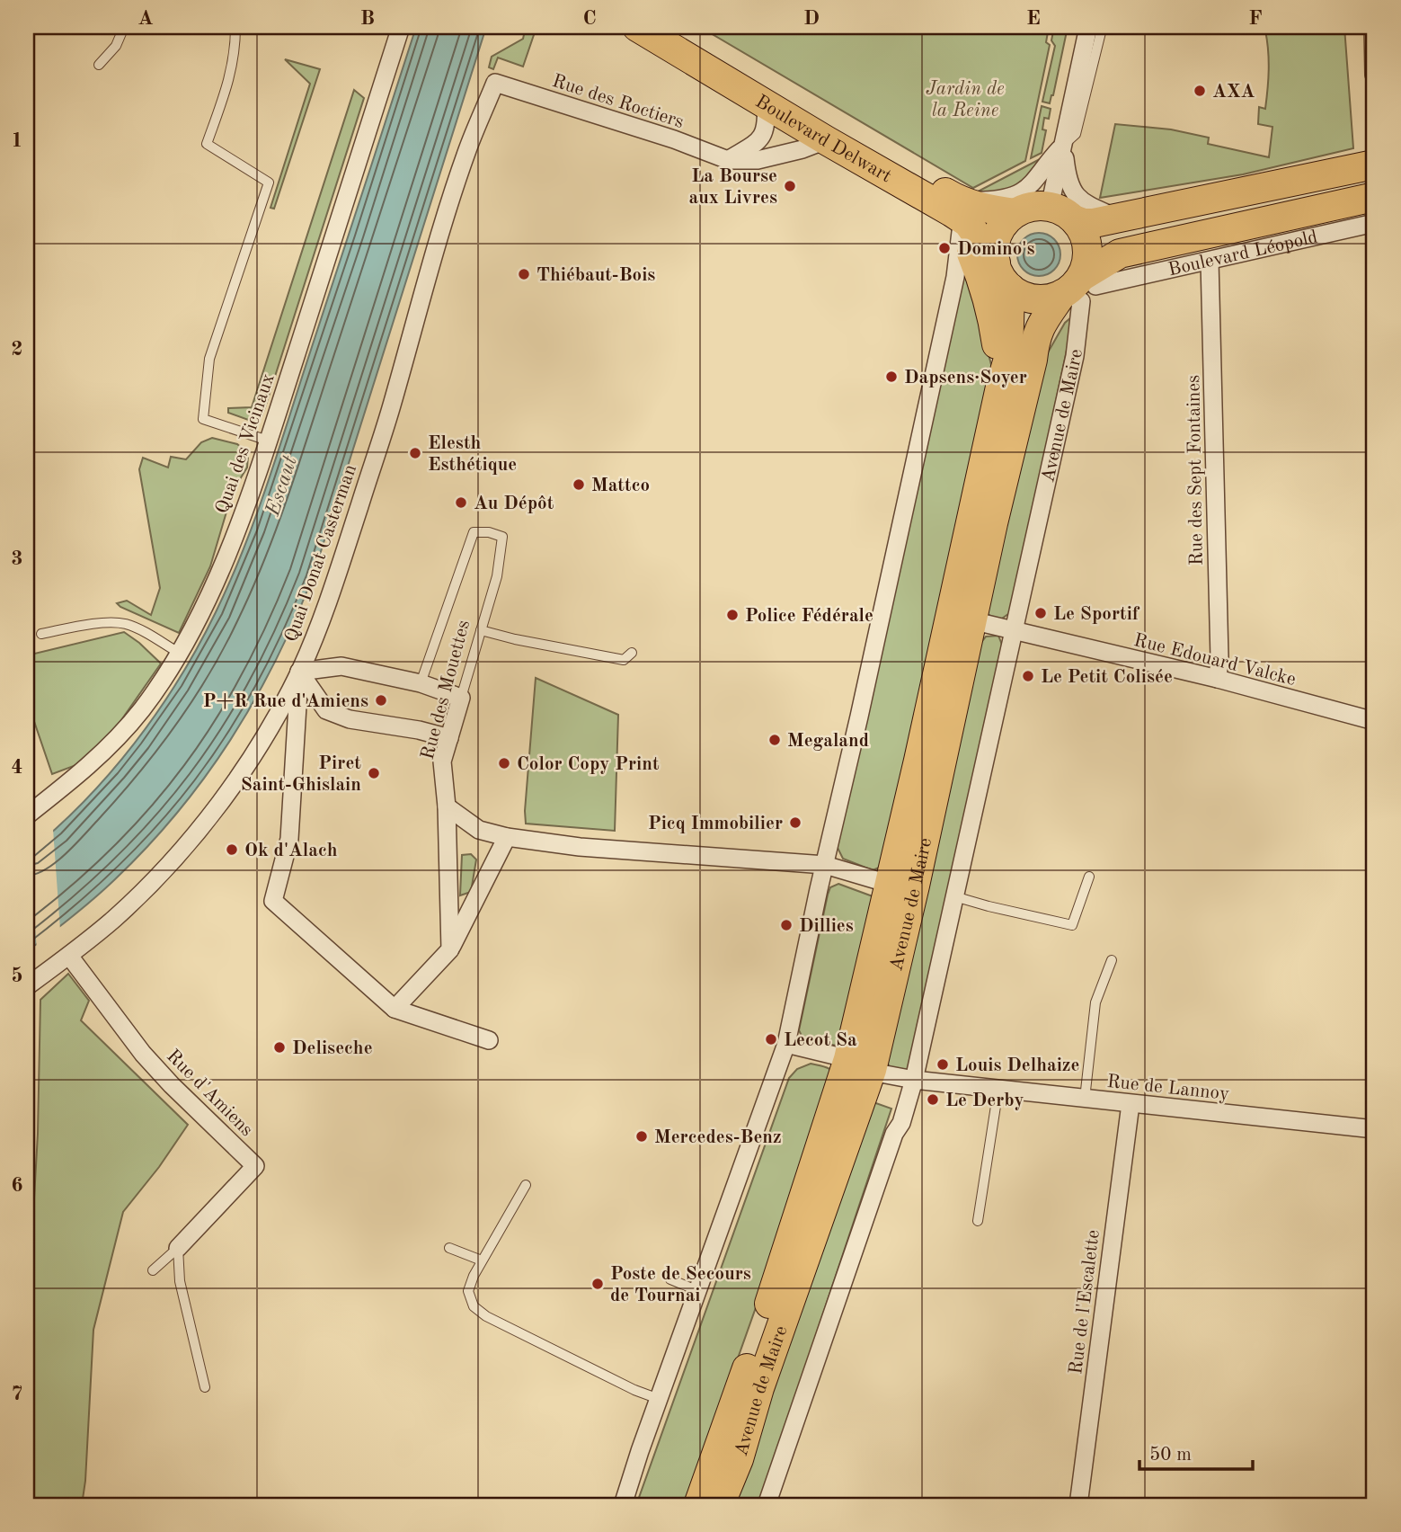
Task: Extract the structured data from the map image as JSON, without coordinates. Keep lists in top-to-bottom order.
{
  "streets": {
    "main road": ["Boulevard Delwart", "Boulevard Léopold", "Avenue de Maire"],
    "street": [
      "Rue des Roctiers",
      "Quai des Vicinaux",
      "Rue des Sept Fontaines",
      "Quai Donat Casterman",
      "Rue Edouard Valcke",
      "Rue des Mouettes",
      "Rue de Lannoy",
      "Rue d'Amiens",
      "Rue de l'Escalette"
    ]
  },
  "crossings": [
    ["Rue des Roctiers", "Boulevard Delwart"],
    ["Rue des Roctiers", "Quai Donat Casterman"],
    ["Boulevard Delwart", "Boulevard Léopold"],
    ["Boulevard Delwart", "Avenue de Maire"],
    ["Boulevard Léopold", "Avenue de Maire"],
    ["Boulevard Léopold", "Rue des Sept Fontaines"],
    ["Avenue de Maire", "Rue Edouard Valcke"],
    ["Avenue de Maire", "Rue de Lannoy"],
    ["Rue des Sept Fontaines", "Rue Edouard Valcke"],
    ["Quai Donat Casterman", "Rue d'Amiens"],
    ["Rue de Lannoy", "Rue de l'Escalette"]
  ],
  "water": ["Escaut"],
  "parks": ["Jardin de la Reine"],
  "places": [
    "AXA",
    "La Bourse aux Livres",
    "Domino's",
    "Thiébaut-Bois",
    "Dapsens·Soyer",
    "Elesth Esthétique",
    "Mattco",
    "Au Dépôt",
    "Le Sportif",
    "Police Fédérale",
    "Le Petit Colisée",
    "P+R Rue d'Amiens",
    "Megaland",
    "Color Copy Print",
    "Piret Saint-Ghislain",
    "Picq Immobilier",
    "Ok d'Alach",
    "Dillies",
    "Lecot Sa",
    "Deliseche",
    "Louis Delhaize",
    "Le Derby",
    "Mercedes-Benz",
    "Poste de Secours de Tournai"
  ],
  "scale_bar": "50 m",
  "grid": {
    "columns": [
      "A",
      "B",
      "C",
      "D",
      "E",
      "F"
    ],
    "rows": [
      "1",
      "2",
      "3",
      "4",
      "5",
      "6",
      "7"
    ]
  }
}
